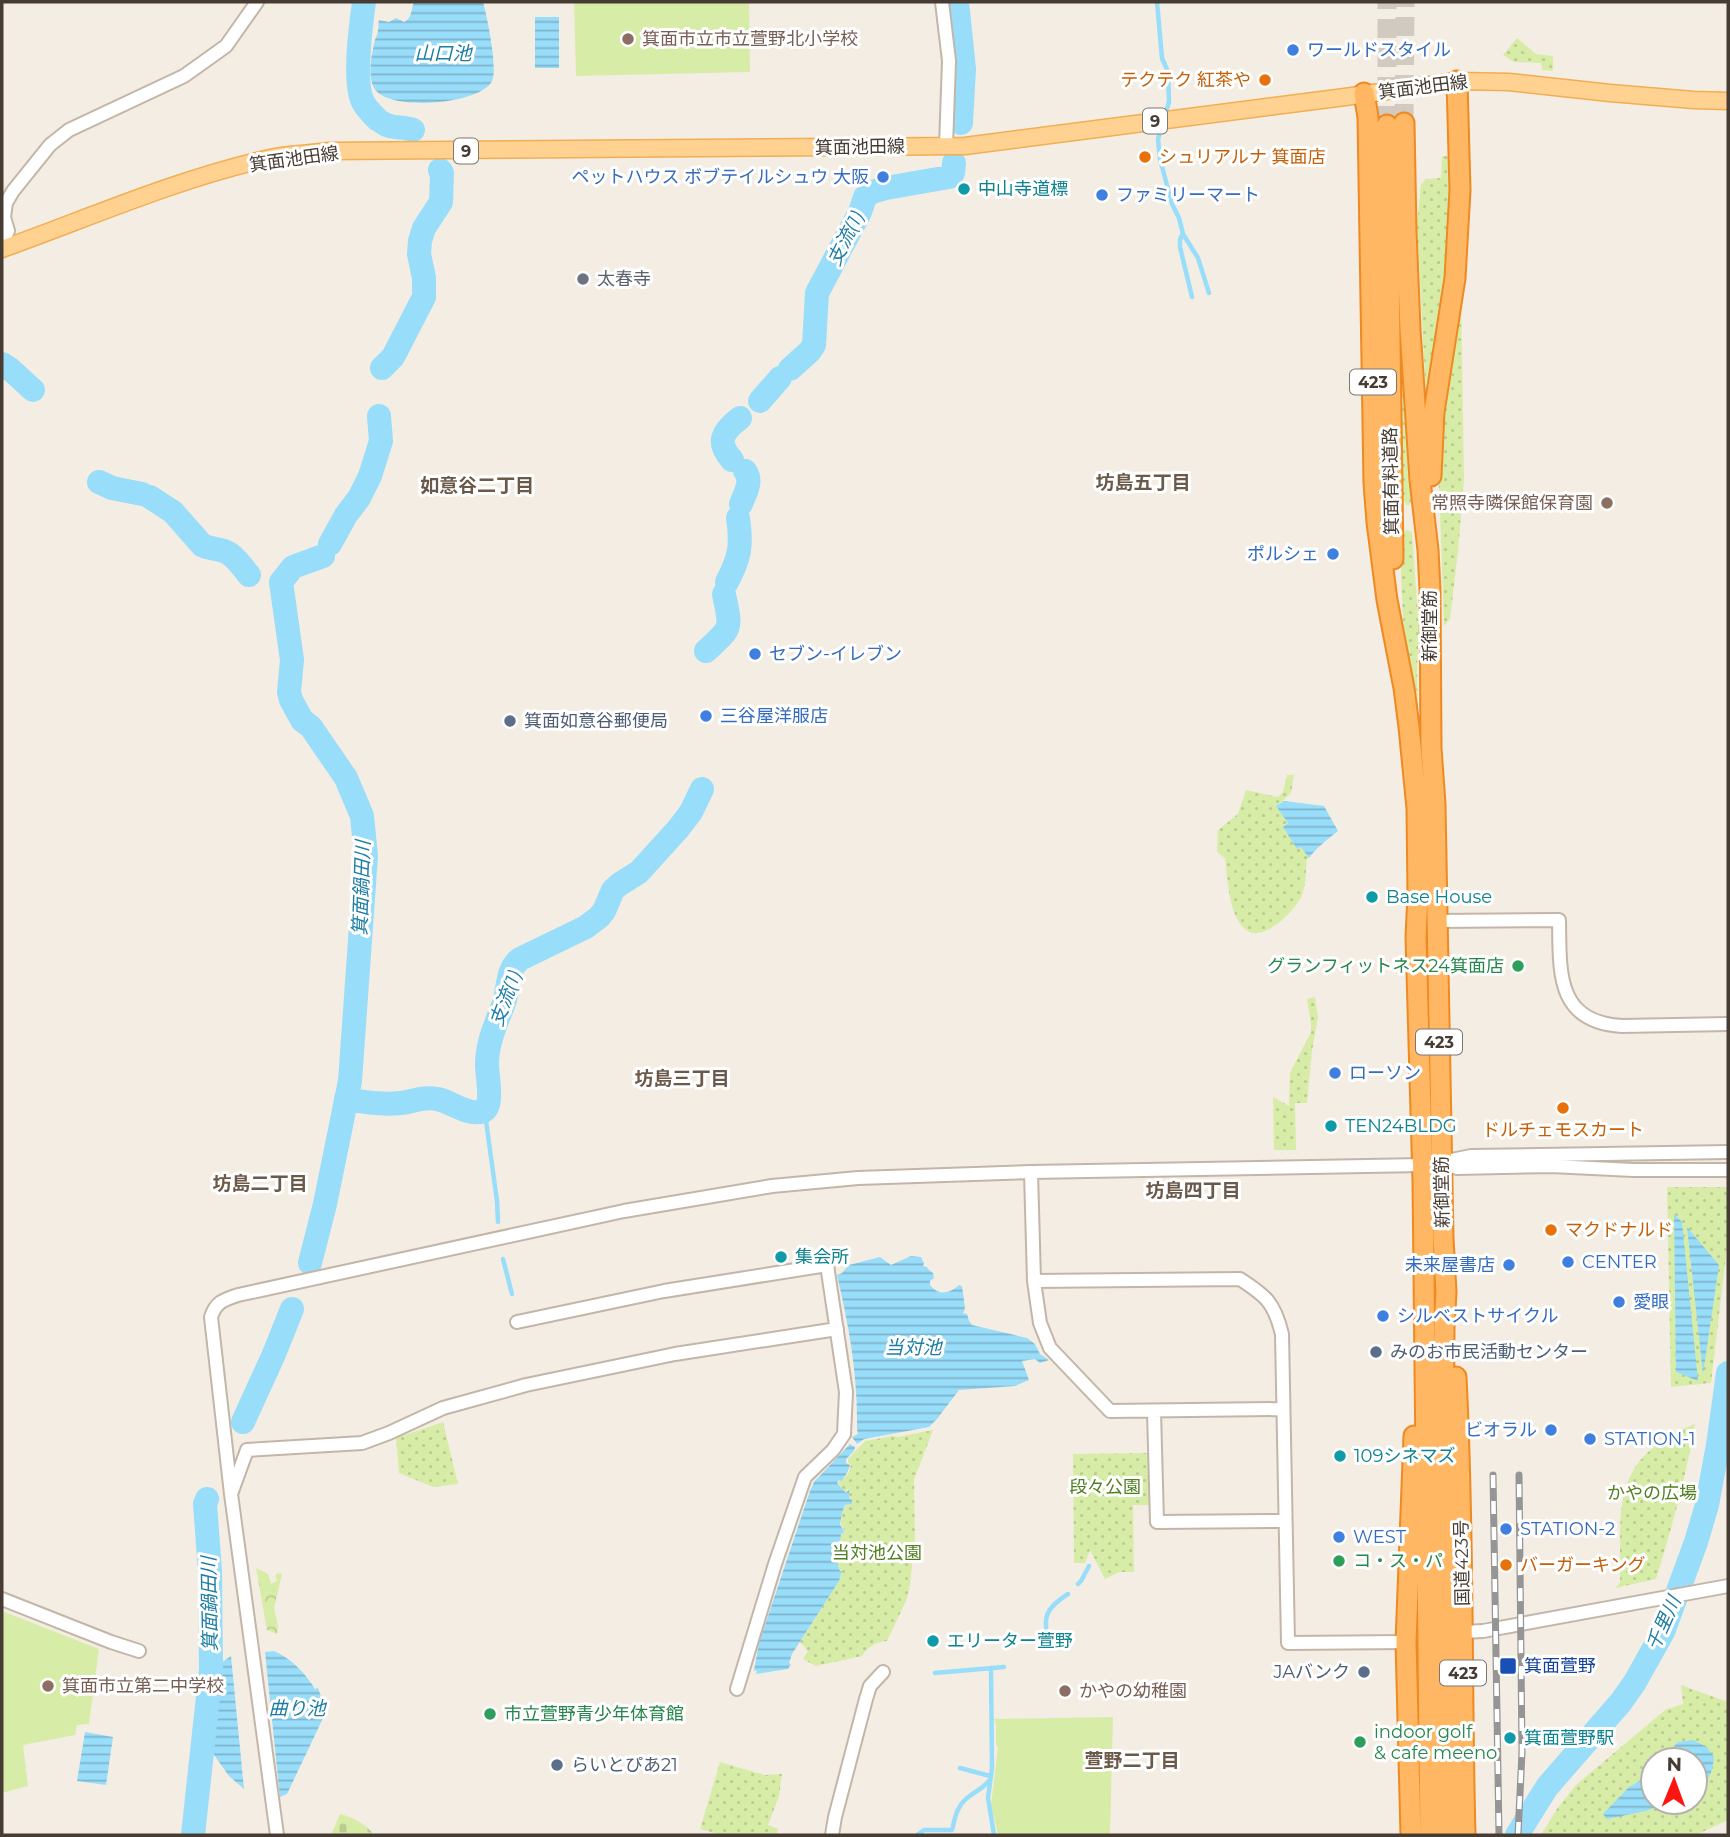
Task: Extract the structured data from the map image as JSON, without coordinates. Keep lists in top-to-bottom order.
{
  "streets": {
    "highway": [
      "423",
      "箕面有料道路",
      "新御堂筋",
      "国道423号"
    ],
    "main road": ["箕面池田線", "9"]
  },
  "crossings": [
    ["箕面池田線", "423"],
    ["423", "箕面有料道路"],
    ["423", "新御堂筋"],
    ["箕面有料道路", "新御堂筋"],
    ["新御堂筋", "国道423号"]
  ],
  "districts": [
    "坊島五丁目",
    "如意谷二丁目",
    "坊島三丁目",
    "坊島二丁目",
    "坊島四丁目",
    "萱野二丁目"
  ],
  "water": [
    "山口池",
    "支流(1)",
    "箕面鍋田川",
    "当対池",
    "千里川",
    "曲り池"
  ],
  "parks": ["段々公園", "かやの広場", "当対池公園"],
  "places": {
    "other": [
      "箕面市立市立萱野北小学校",
      "ワールドスタイル",
      "テクテク 紅茶や",
      "シュリアルナ 箕面店",
      "ペットハウス ボブテイルシュウ 大阪",
      "中山寺道標",
      "ファミリーマート",
      "太春寺",
      "常照寺隣保館保育園",
      "ポルシェ",
      "セブン-イレブン",
      "三谷屋洋服店",
      "箕面如意谷郵便局",
      "Base House",
      "グランフィットネス24箕面店",
      "ローソン",
      "ドルチェモスカート",
      "TEN24BLDG",
      "マクドナルド",
      "集会所",
      "CENTER",
      "未来屋書店",
      "愛眼",
      "シルベストサイクル",
      "みのお市民活動センター",
      "ビオラル",
      "STATION-1",
      "109シネマズ",
      "STATION-2",
      "WEST",
      "コ・ス・パ",
      "バーガーキング",
      "エリーター萱野",
      "JAバンク",
      "箕面市立第二中学校",
      "かやの幼稚園",
      "市立萱野青少年体育館",
      "箕面萱野駅",
      "indoor golf & cafe meeno",
      "らいとぴあ21"
    ],
    "transit": ["箕面萱野"]
  },
  "north": "top"
}
